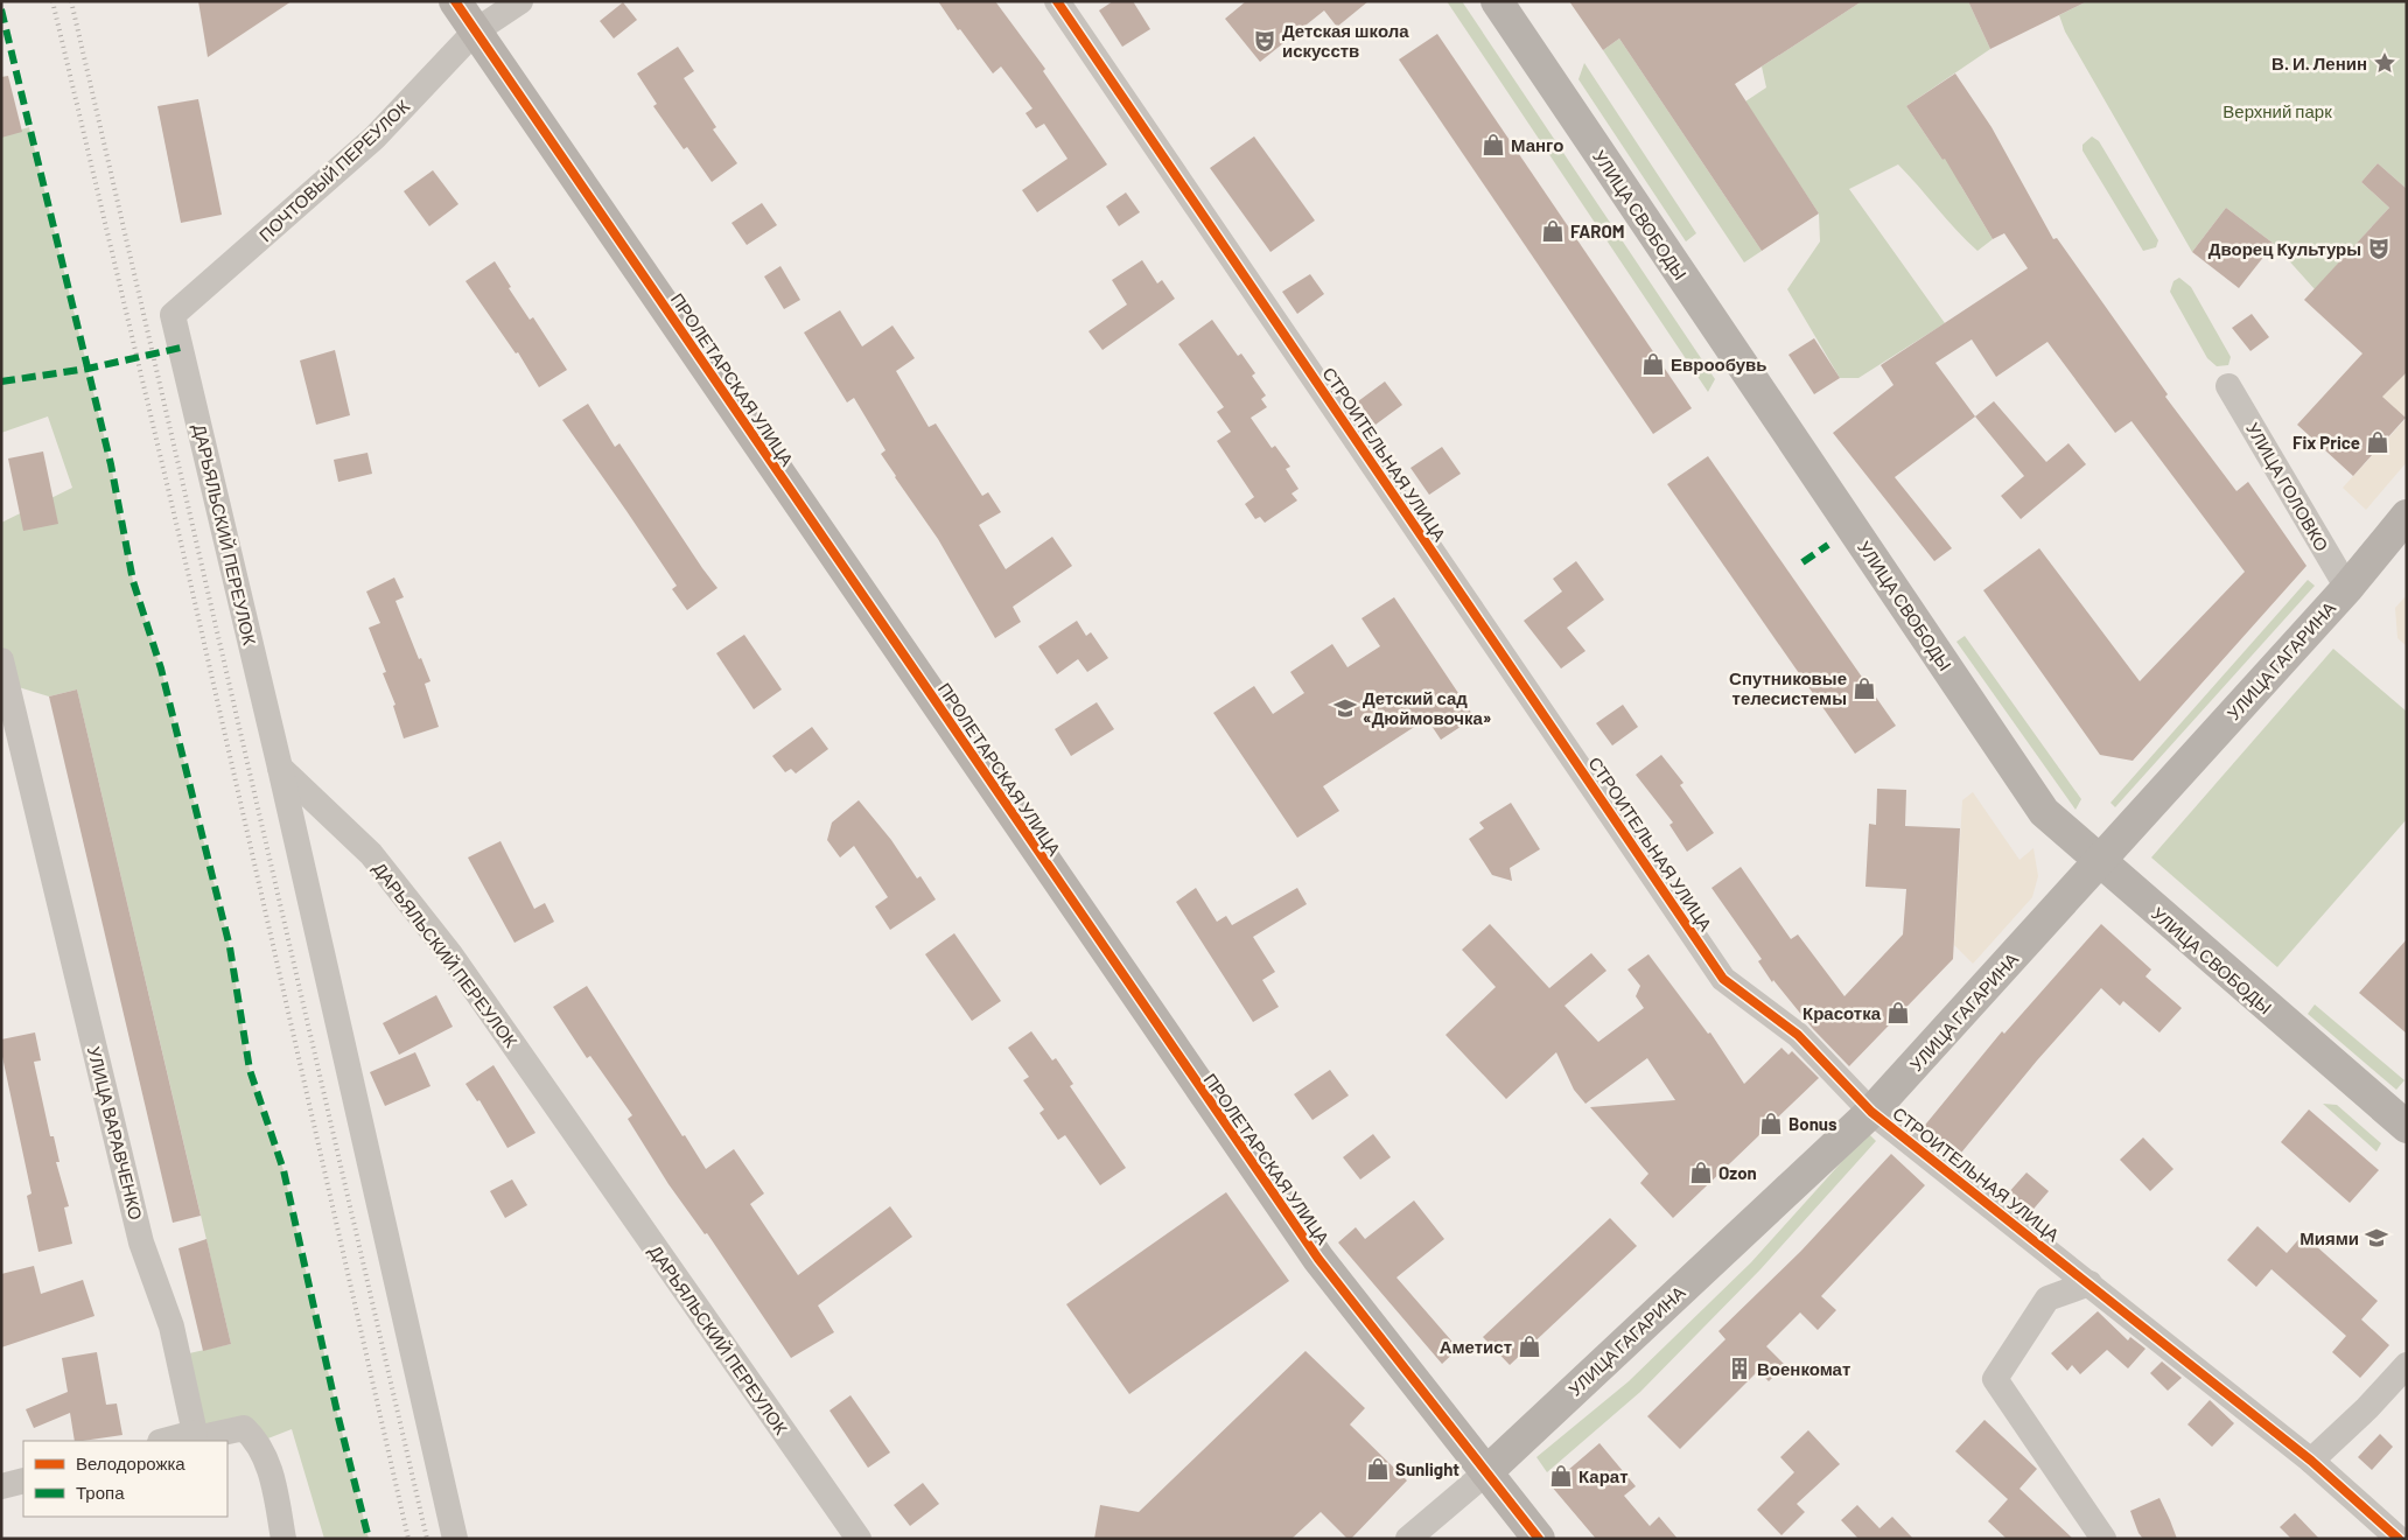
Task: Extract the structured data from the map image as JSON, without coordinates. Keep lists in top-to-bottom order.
{
  "streets": {
    "street": [
      "ПОЧТОВЫЙ ПЕРЕУЛОК",
      "УЛИЦА СВОБОДЫ",
      "ПРОЛЕТАРСКАЯ УЛИЦА",
      "СТРОИТЕЛЬНАЯ УЛИЦА",
      "УЛИЦА ГОЛОВКО",
      "ДАРЬЯЛЬСКИЙ ПЕРЕУЛОК",
      "УЛИЦА ГАГАРИНА",
      "УЛИЦА ВАРАВЧЕНКО"
    ]
  },
  "crossings": [
    ["ПОЧТОВЫЙ ПЕРЕУЛОК", "ПРОЛЕТАРСКАЯ УЛИЦА"],
    ["ПОЧТОВЫЙ ПЕРЕУЛОК", "ДАРЬЯЛЬСКИЙ ПЕРЕУЛОК"],
    ["УЛИЦА СВОБОДЫ", "УЛИЦА ГАГАРИНА"],
    ["ПРОЛЕТАРСКАЯ УЛИЦА", "УЛИЦА ГАГАРИНА"],
    ["СТРОИТЕЛЬНАЯ УЛИЦА", "УЛИЦА ГАГАРИНА"],
    ["УЛИЦА ГОЛОВКО", "УЛИЦА ГАГАРИНА"]
  ],
  "parks": ["Верхний парк"],
  "places": {
    "theatre": ["Детская школа искусств", "Дворец Культуры"],
    "place": ["В. И. Ленин"],
    "shop": [
      "Манго",
      "FAROM",
      "Еврообувь",
      "Fix Price",
      "Спутниковые телесистемы",
      "Красотка",
      "Bonus",
      "Ozon",
      "Аметист",
      "Sunlight",
      "Карат"
    ],
    "school or university": ["Детский сад «Дюймовочка»", "Миями"],
    "building": ["Военкомат"]
  },
  "legend": ["Велодорожка", "Тропа"]
}
